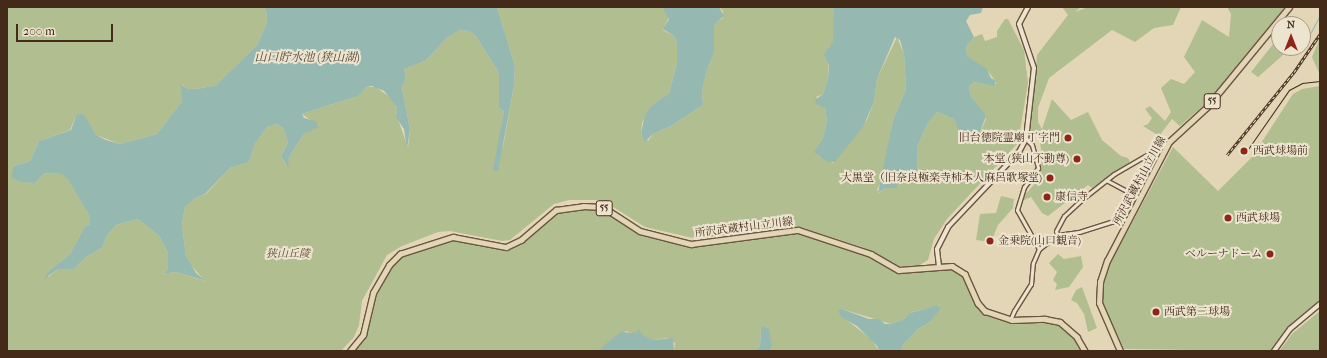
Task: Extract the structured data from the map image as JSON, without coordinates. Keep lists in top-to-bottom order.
{
  "streets": {
    "main road": ["55", "所沢武蔵村山立川線"]
  },
  "water": ["山口貯水池 (狭山湖)"],
  "parks": ["狭山丘陵"],
  "places": [
    "旧台徳院霊廟 丁字門",
    "西武球場前",
    "本堂 (狭山不動尊)",
    "大黒堂（旧奈良極楽寺柿本人麻呂歌塚堂)",
    "康信寺",
    "西武球場",
    "金乗院(山口観音)",
    "ベルーナドーム",
    "西武第二球場"
  ],
  "scale_bar": "200 m",
  "north": "top"
}
